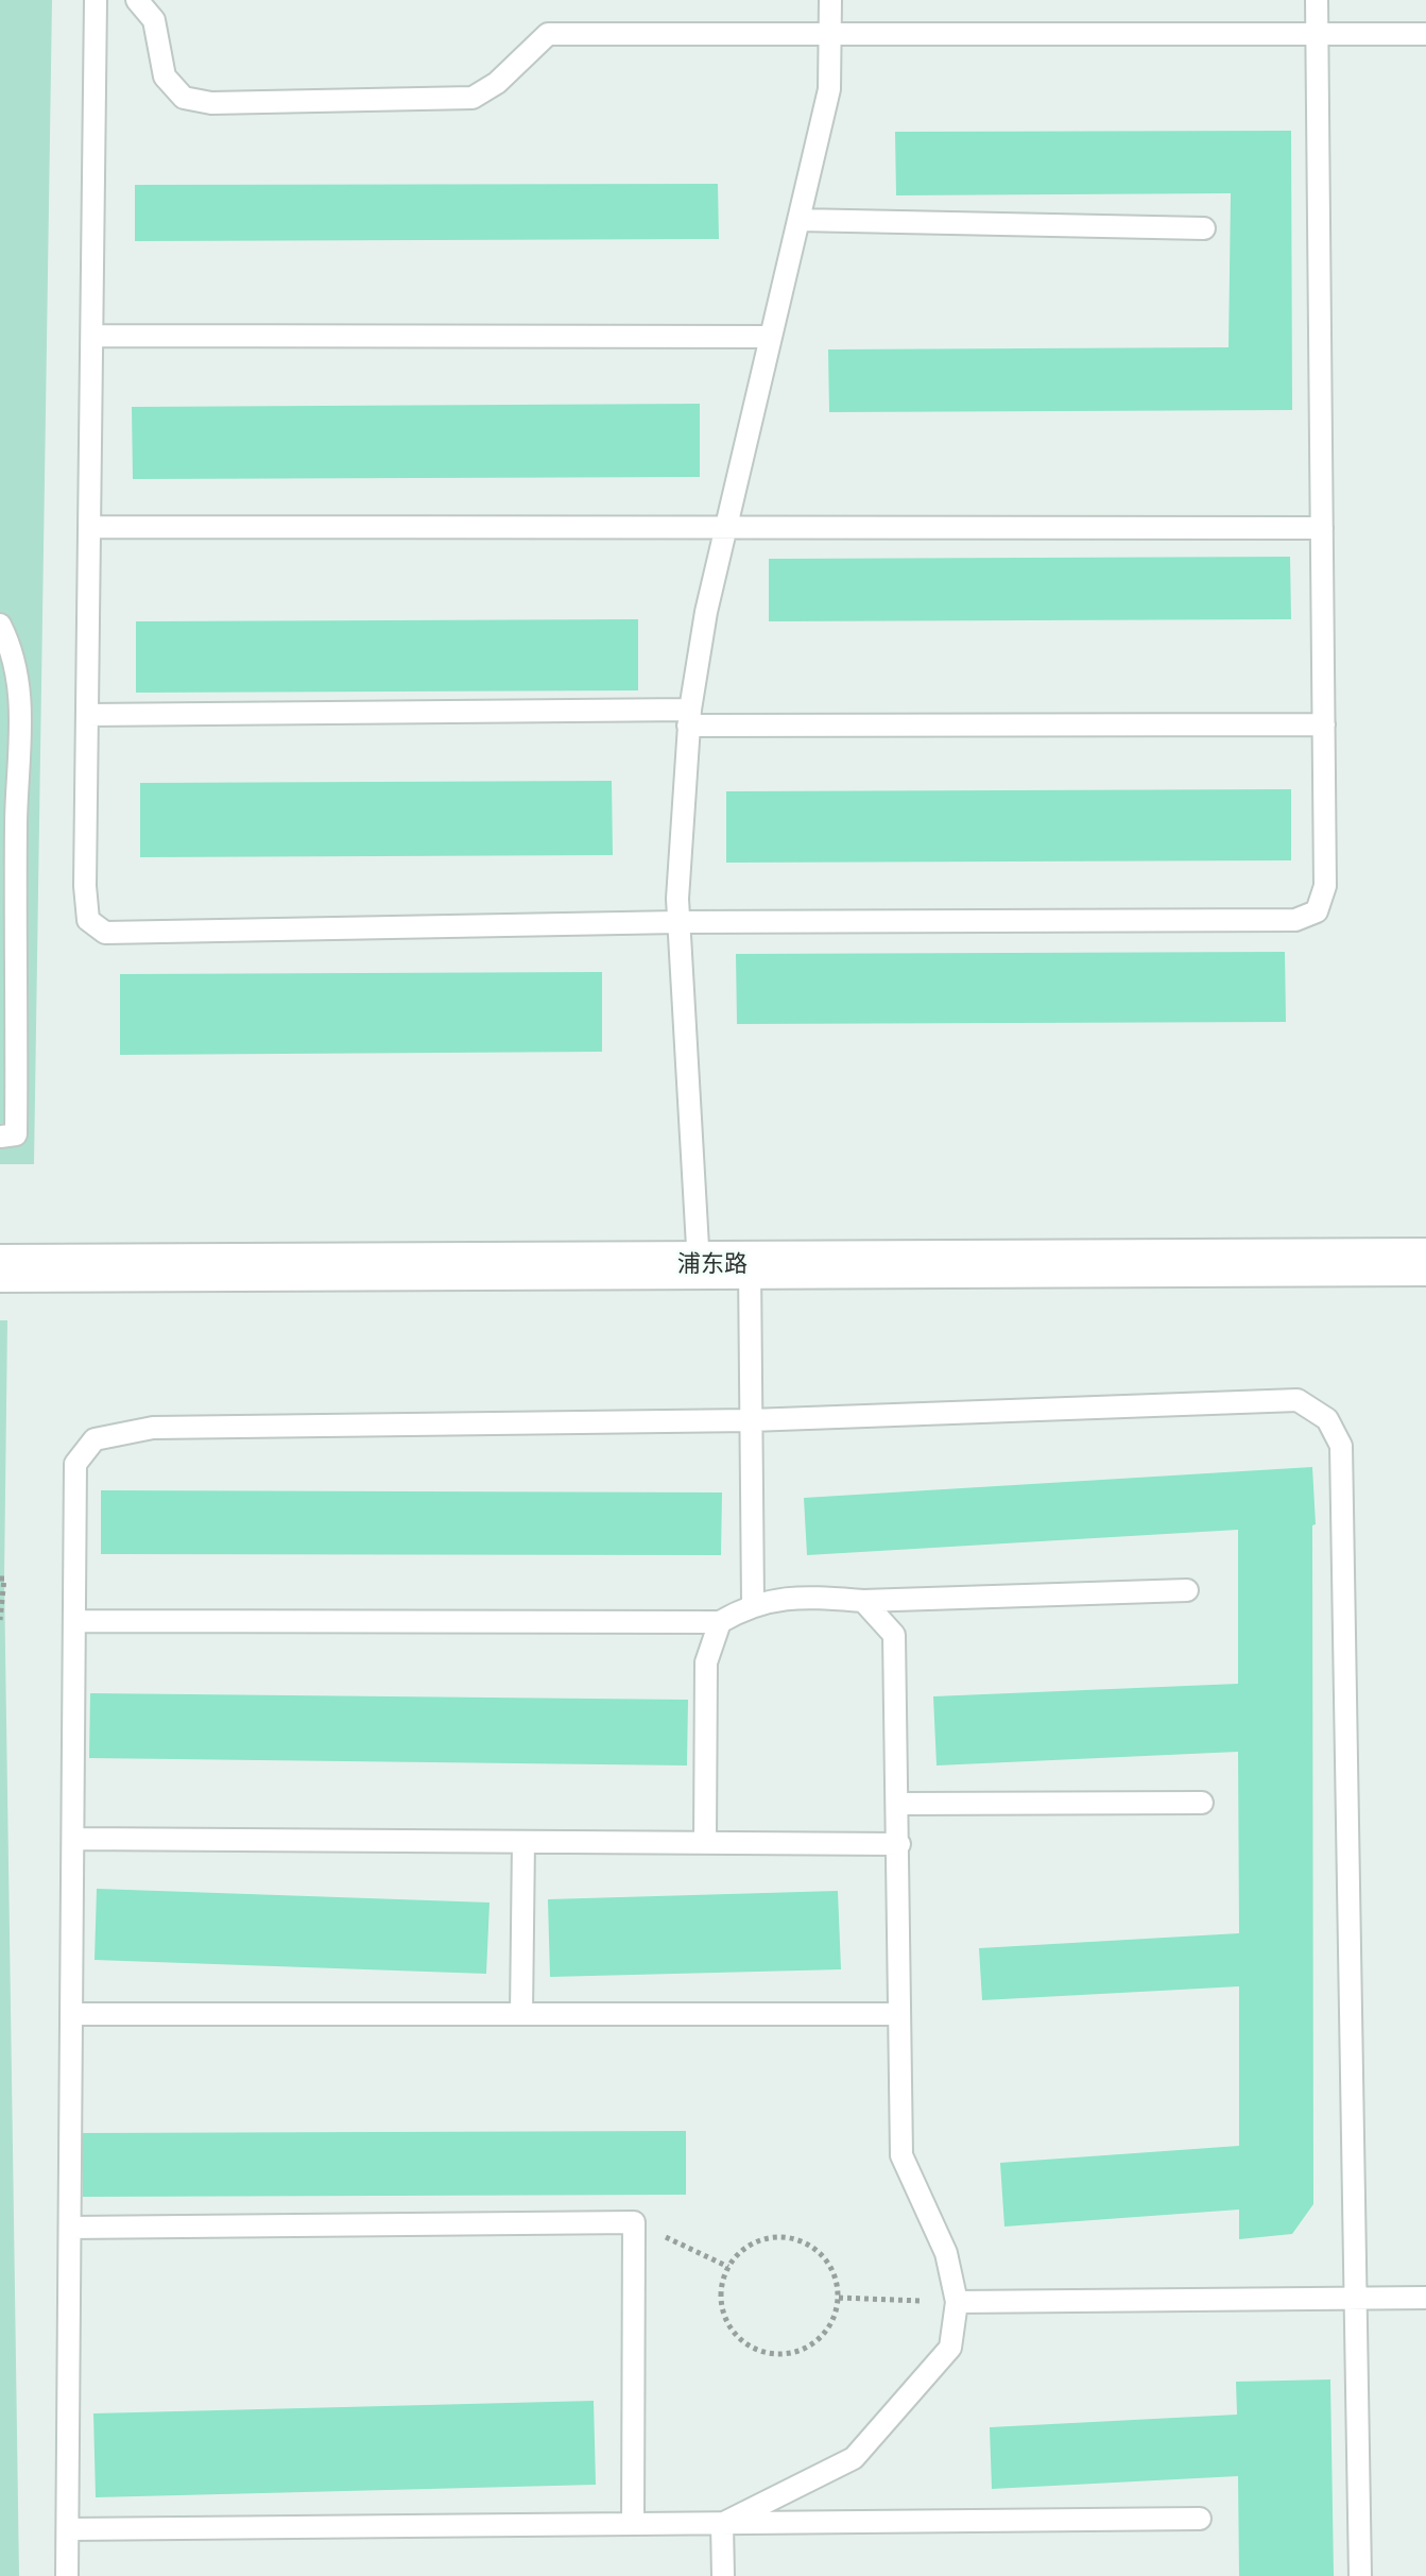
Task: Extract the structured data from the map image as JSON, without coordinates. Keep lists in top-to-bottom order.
{
  "streets": {
    "street": ["浦东路"]
  }
}
